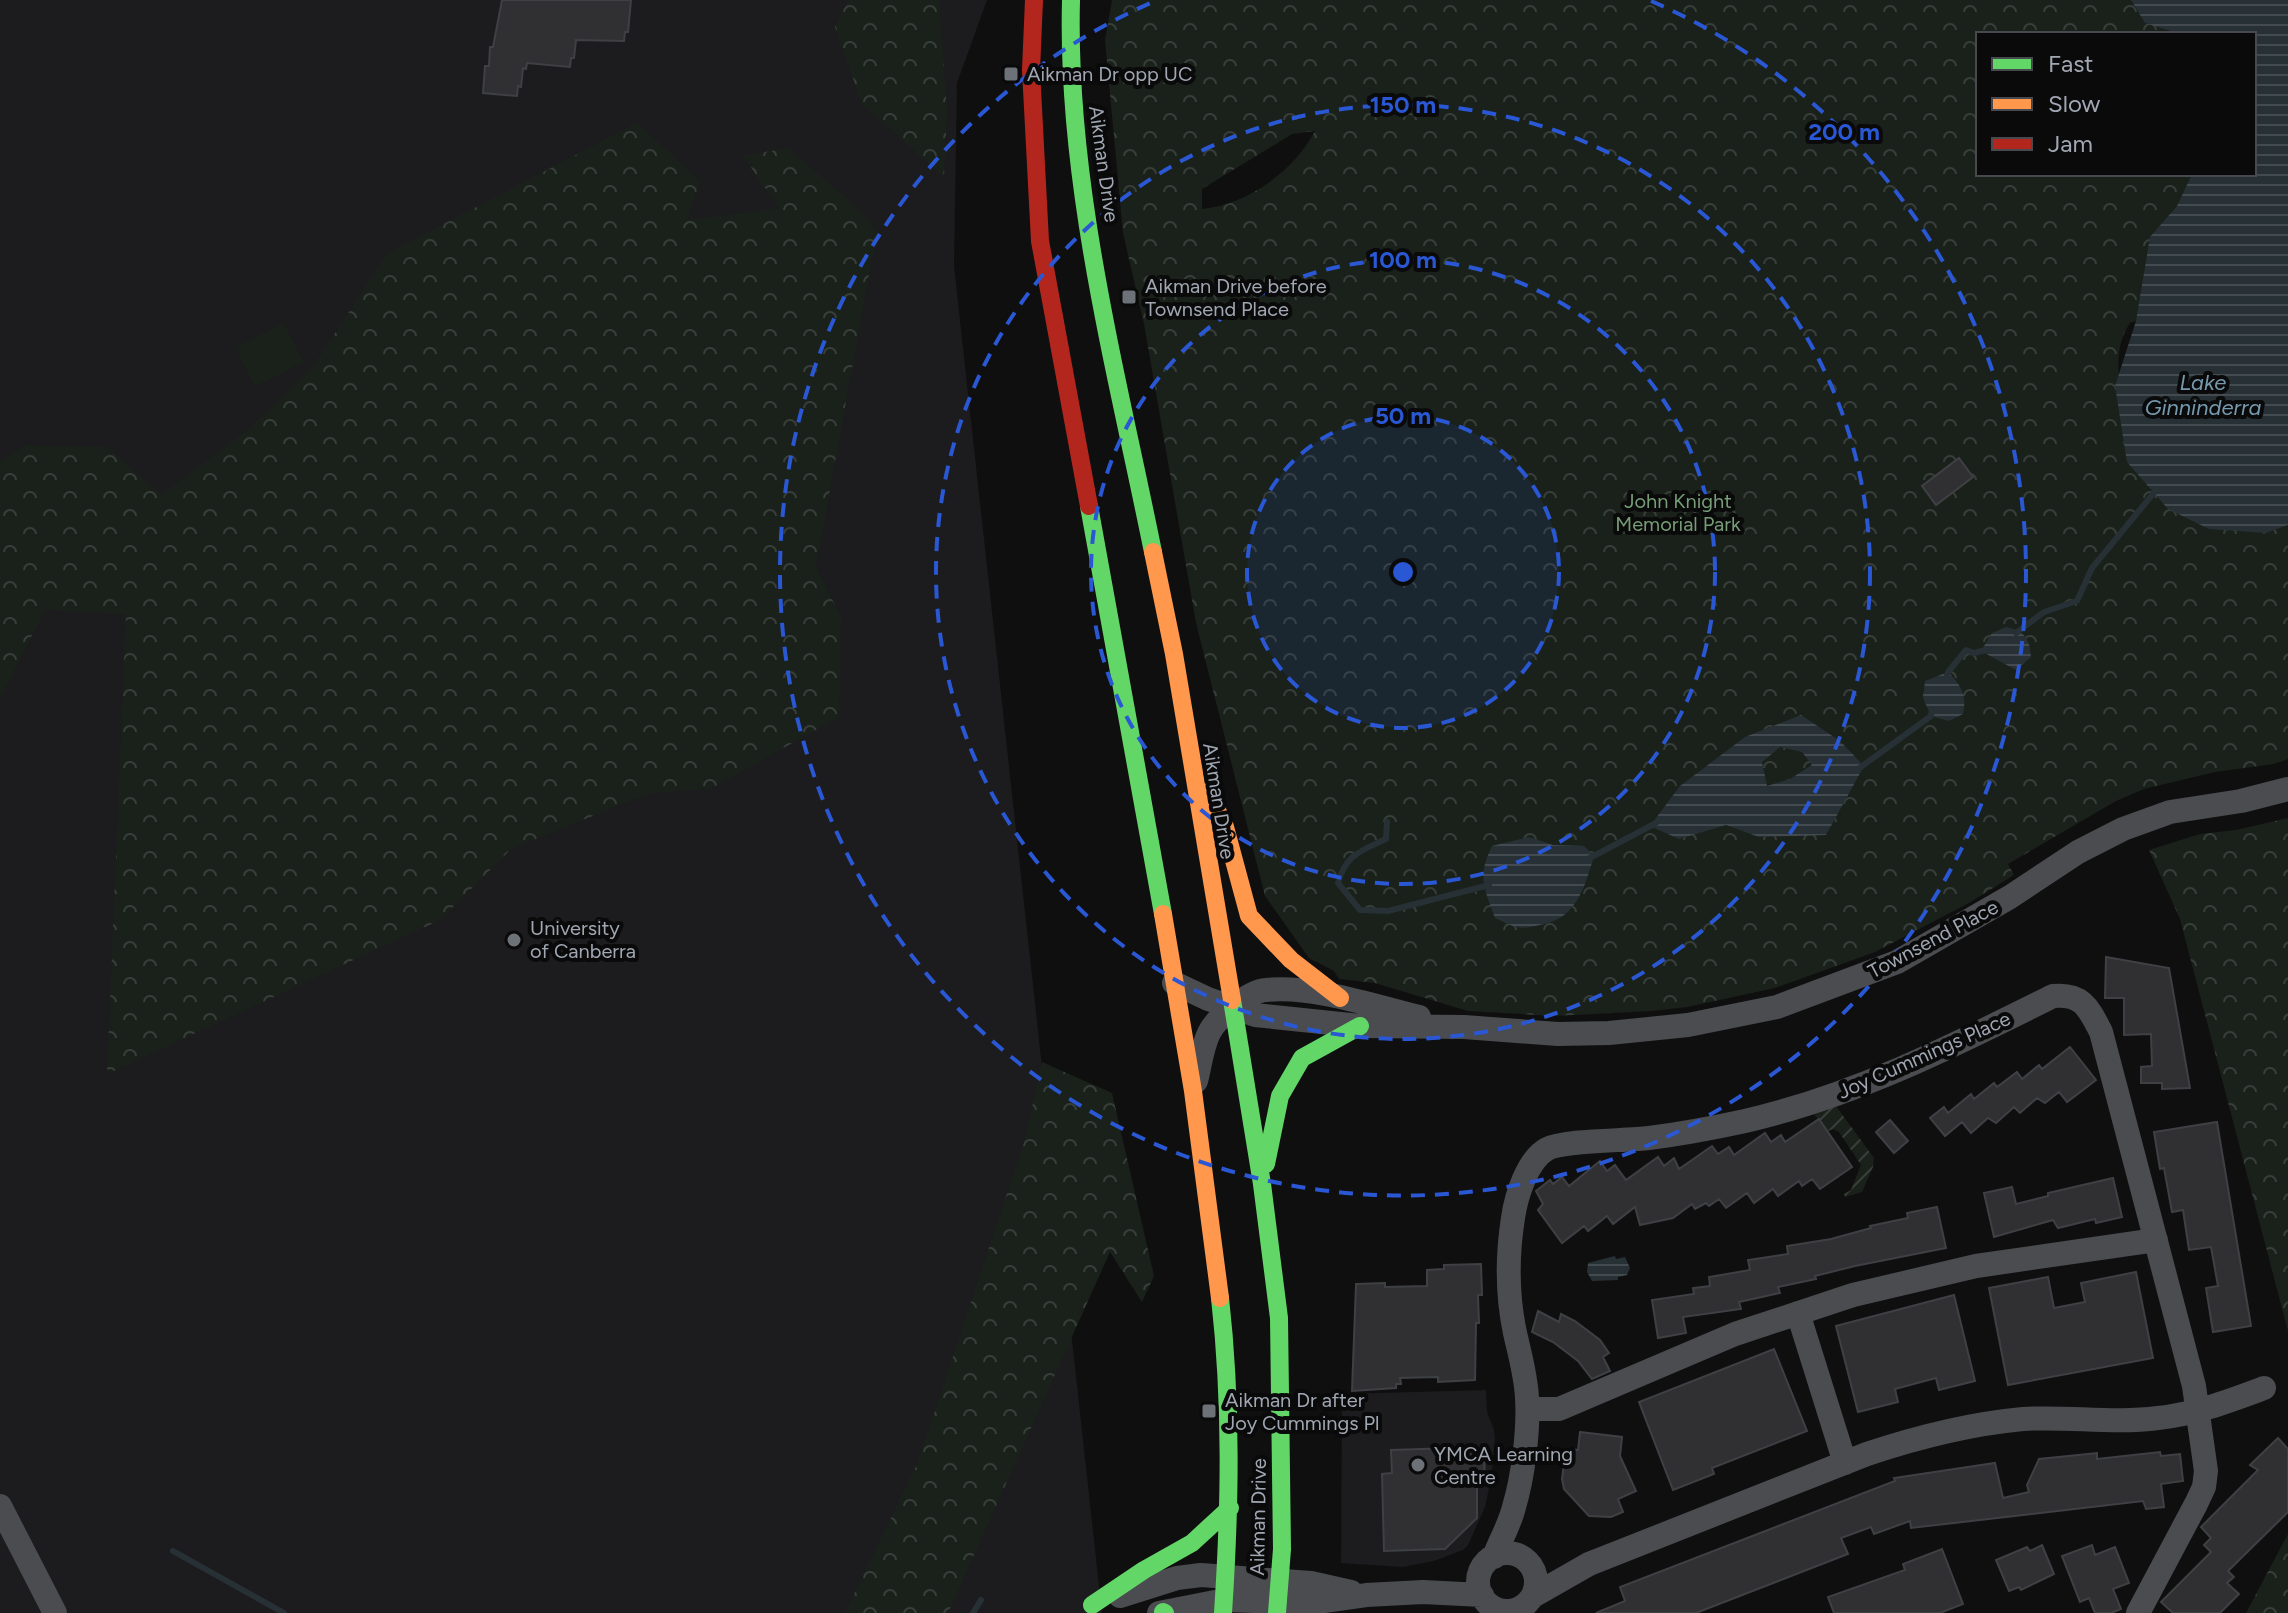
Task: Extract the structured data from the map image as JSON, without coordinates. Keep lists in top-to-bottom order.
{
  "streets": {
    "main road": ["Aikman Drive"],
    "street": ["Townsend Place", "Joy Cummings Place"]
  },
  "crossings": [
    ["Aikman Drive", "Townsend Place"]
  ],
  "water": ["Lake Ginninderra"],
  "parks": ["John Knight Memorial Park"],
  "places": {
    "transit": ["Aikman Dr opp UC", "Aikman Drive before Townsend Place", "Aikman Dr after Joy Cummings Pl"],
    "other": ["University of Canberra", "YMCA Learning Centre"]
  },
  "legend": ["Fast", "Slow", "Jam"],
  "rings": [
    "150 m",
    "200 m",
    "100 m",
    "50 m"
  ]
}
